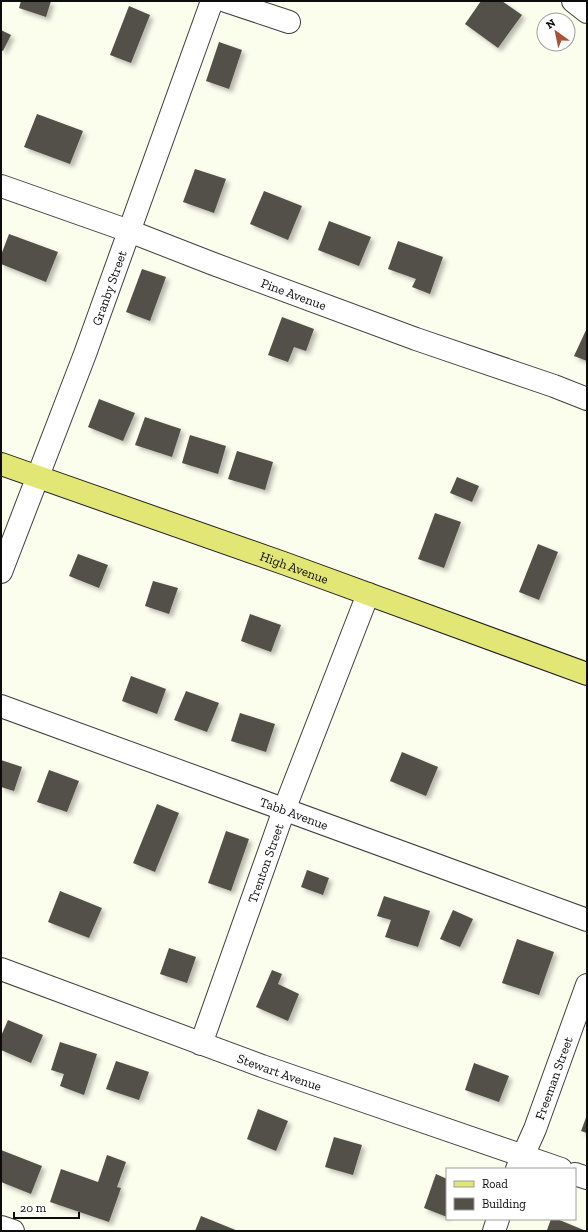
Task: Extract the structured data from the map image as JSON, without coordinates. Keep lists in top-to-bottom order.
{
  "streets": {
    "main road": ["High Avenue"],
    "street": [
      "Granby Street",
      "Pine Avenue",
      "Tabb Avenue",
      "Trenton Street",
      "Stewart Avenue",
      "Freeman Street"
    ]
  },
  "crossings": [
    ["Granby Street", "Pine Avenue"],
    ["Granby Street", "High Avenue"],
    ["High Avenue", "Trenton Street"],
    ["Tabb Avenue", "Trenton Street"],
    ["Trenton Street", "Stewart Avenue"],
    ["Stewart Avenue", "Freeman Street"]
  ],
  "legend": ["Road", "Building"],
  "scale_bar": "20 m",
  "north": "top left"
}
